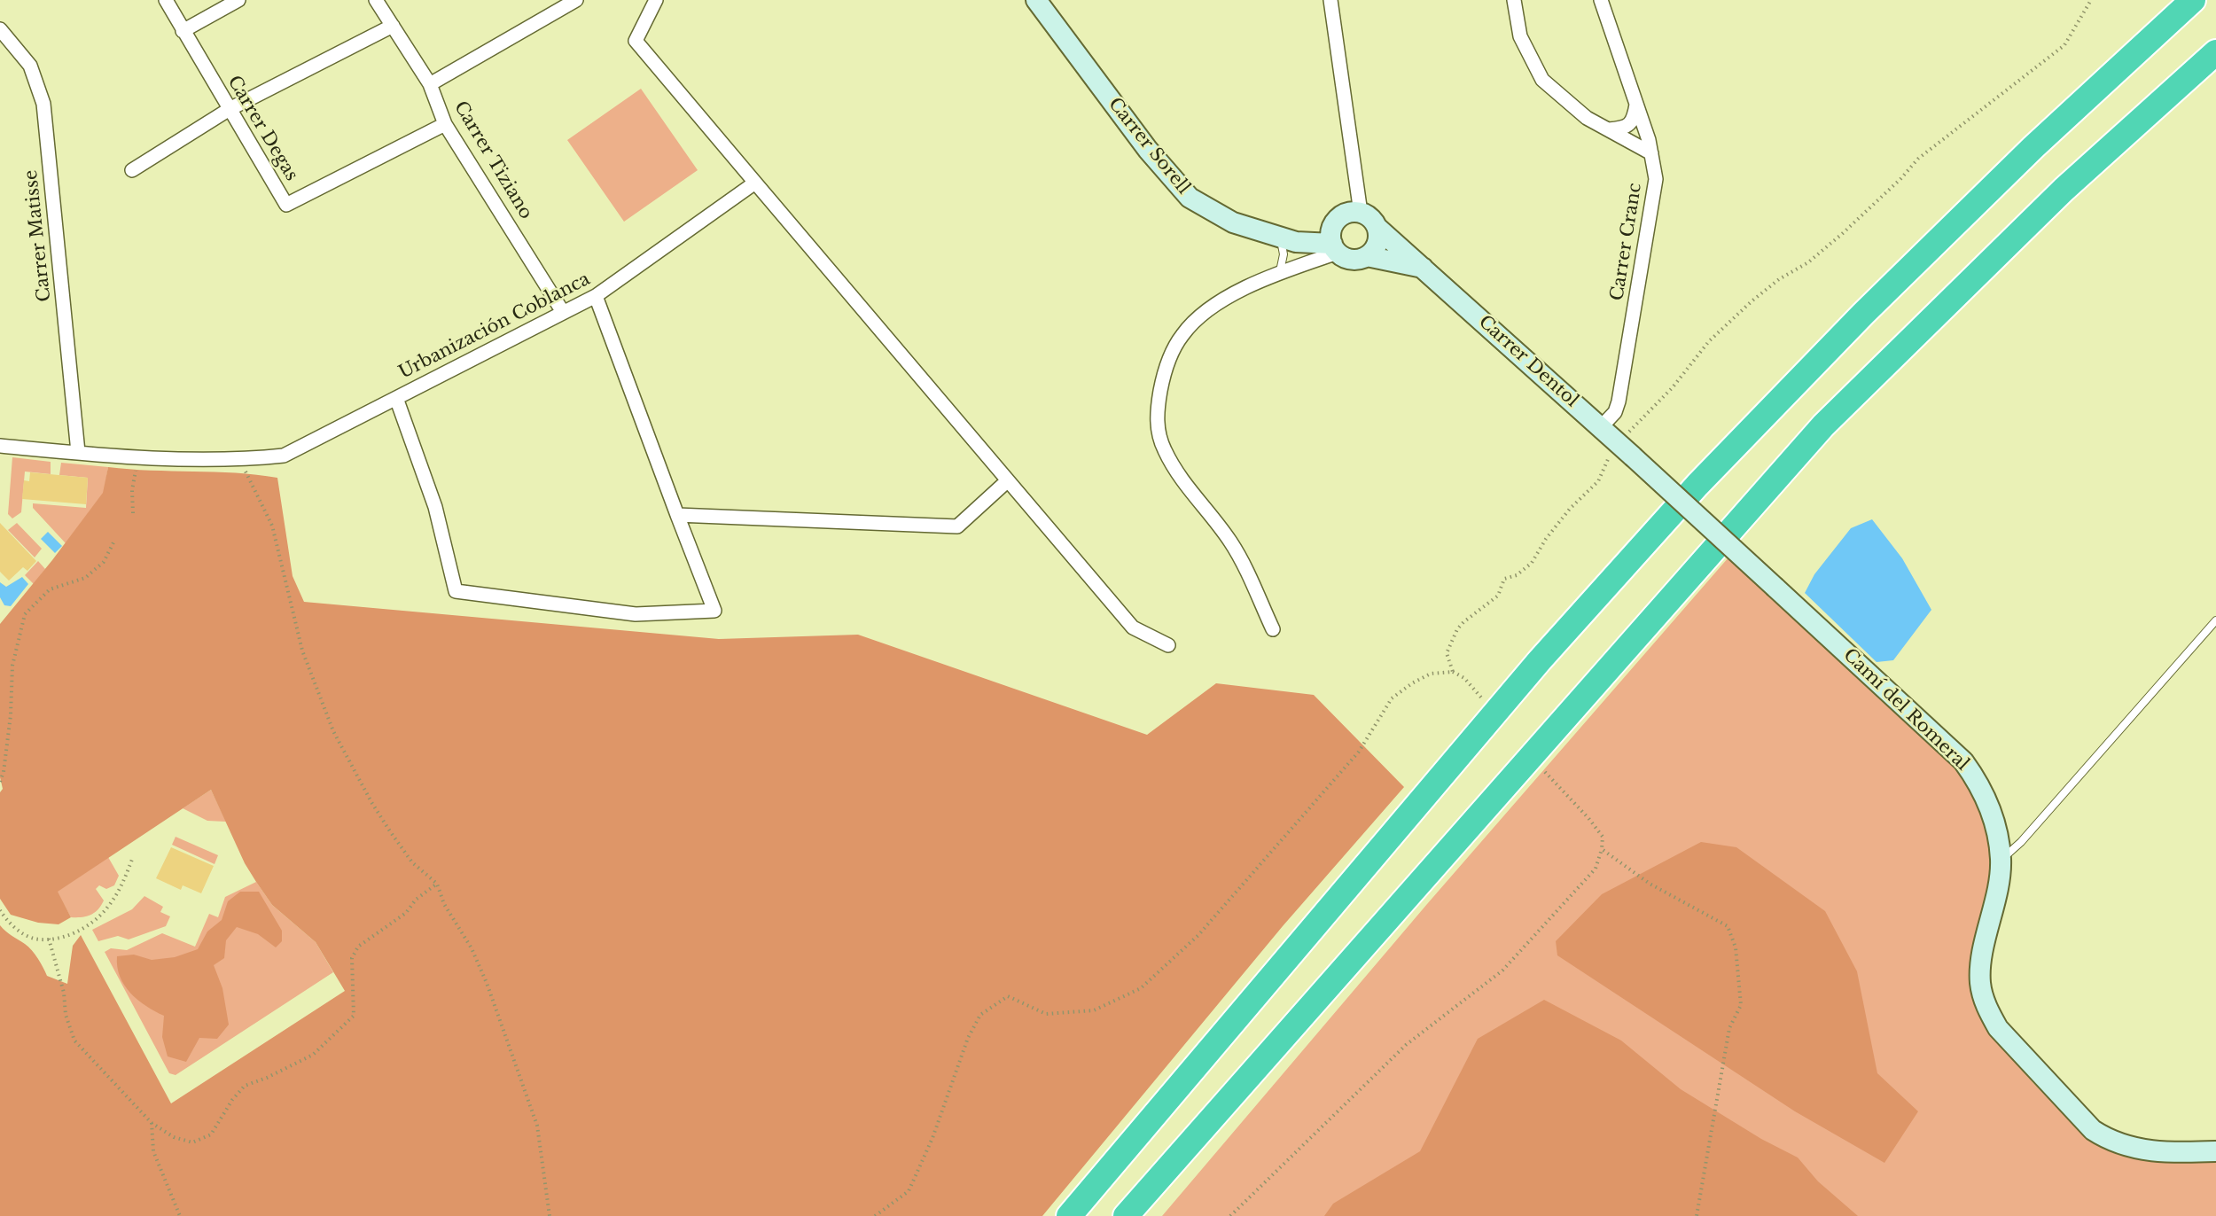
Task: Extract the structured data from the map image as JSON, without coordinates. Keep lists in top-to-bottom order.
{
  "streets": {
    "street": [
      "Carrer Degas",
      "Carrer Sorell",
      "Carrer Tiziano",
      "Carrer Matisse",
      "Carrer Cranc",
      "Urbanización Coblanca",
      "Carrer Dentol",
      "Camí del Romeral"
    ]
  },
  "crossings": [
    ["Carrer Degas", "Carrer Tiziano"],
    ["Carrer Sorell", "Carrer Dentol"],
    ["Carrer Tiziano", "Urbanización Coblanca"],
    ["Carrer Matisse", "Urbanización Coblanca"],
    ["Carrer Cranc", "Carrer Dentol"],
    ["Carrer Dentol", "Camí del Romeral"]
  ]
}
